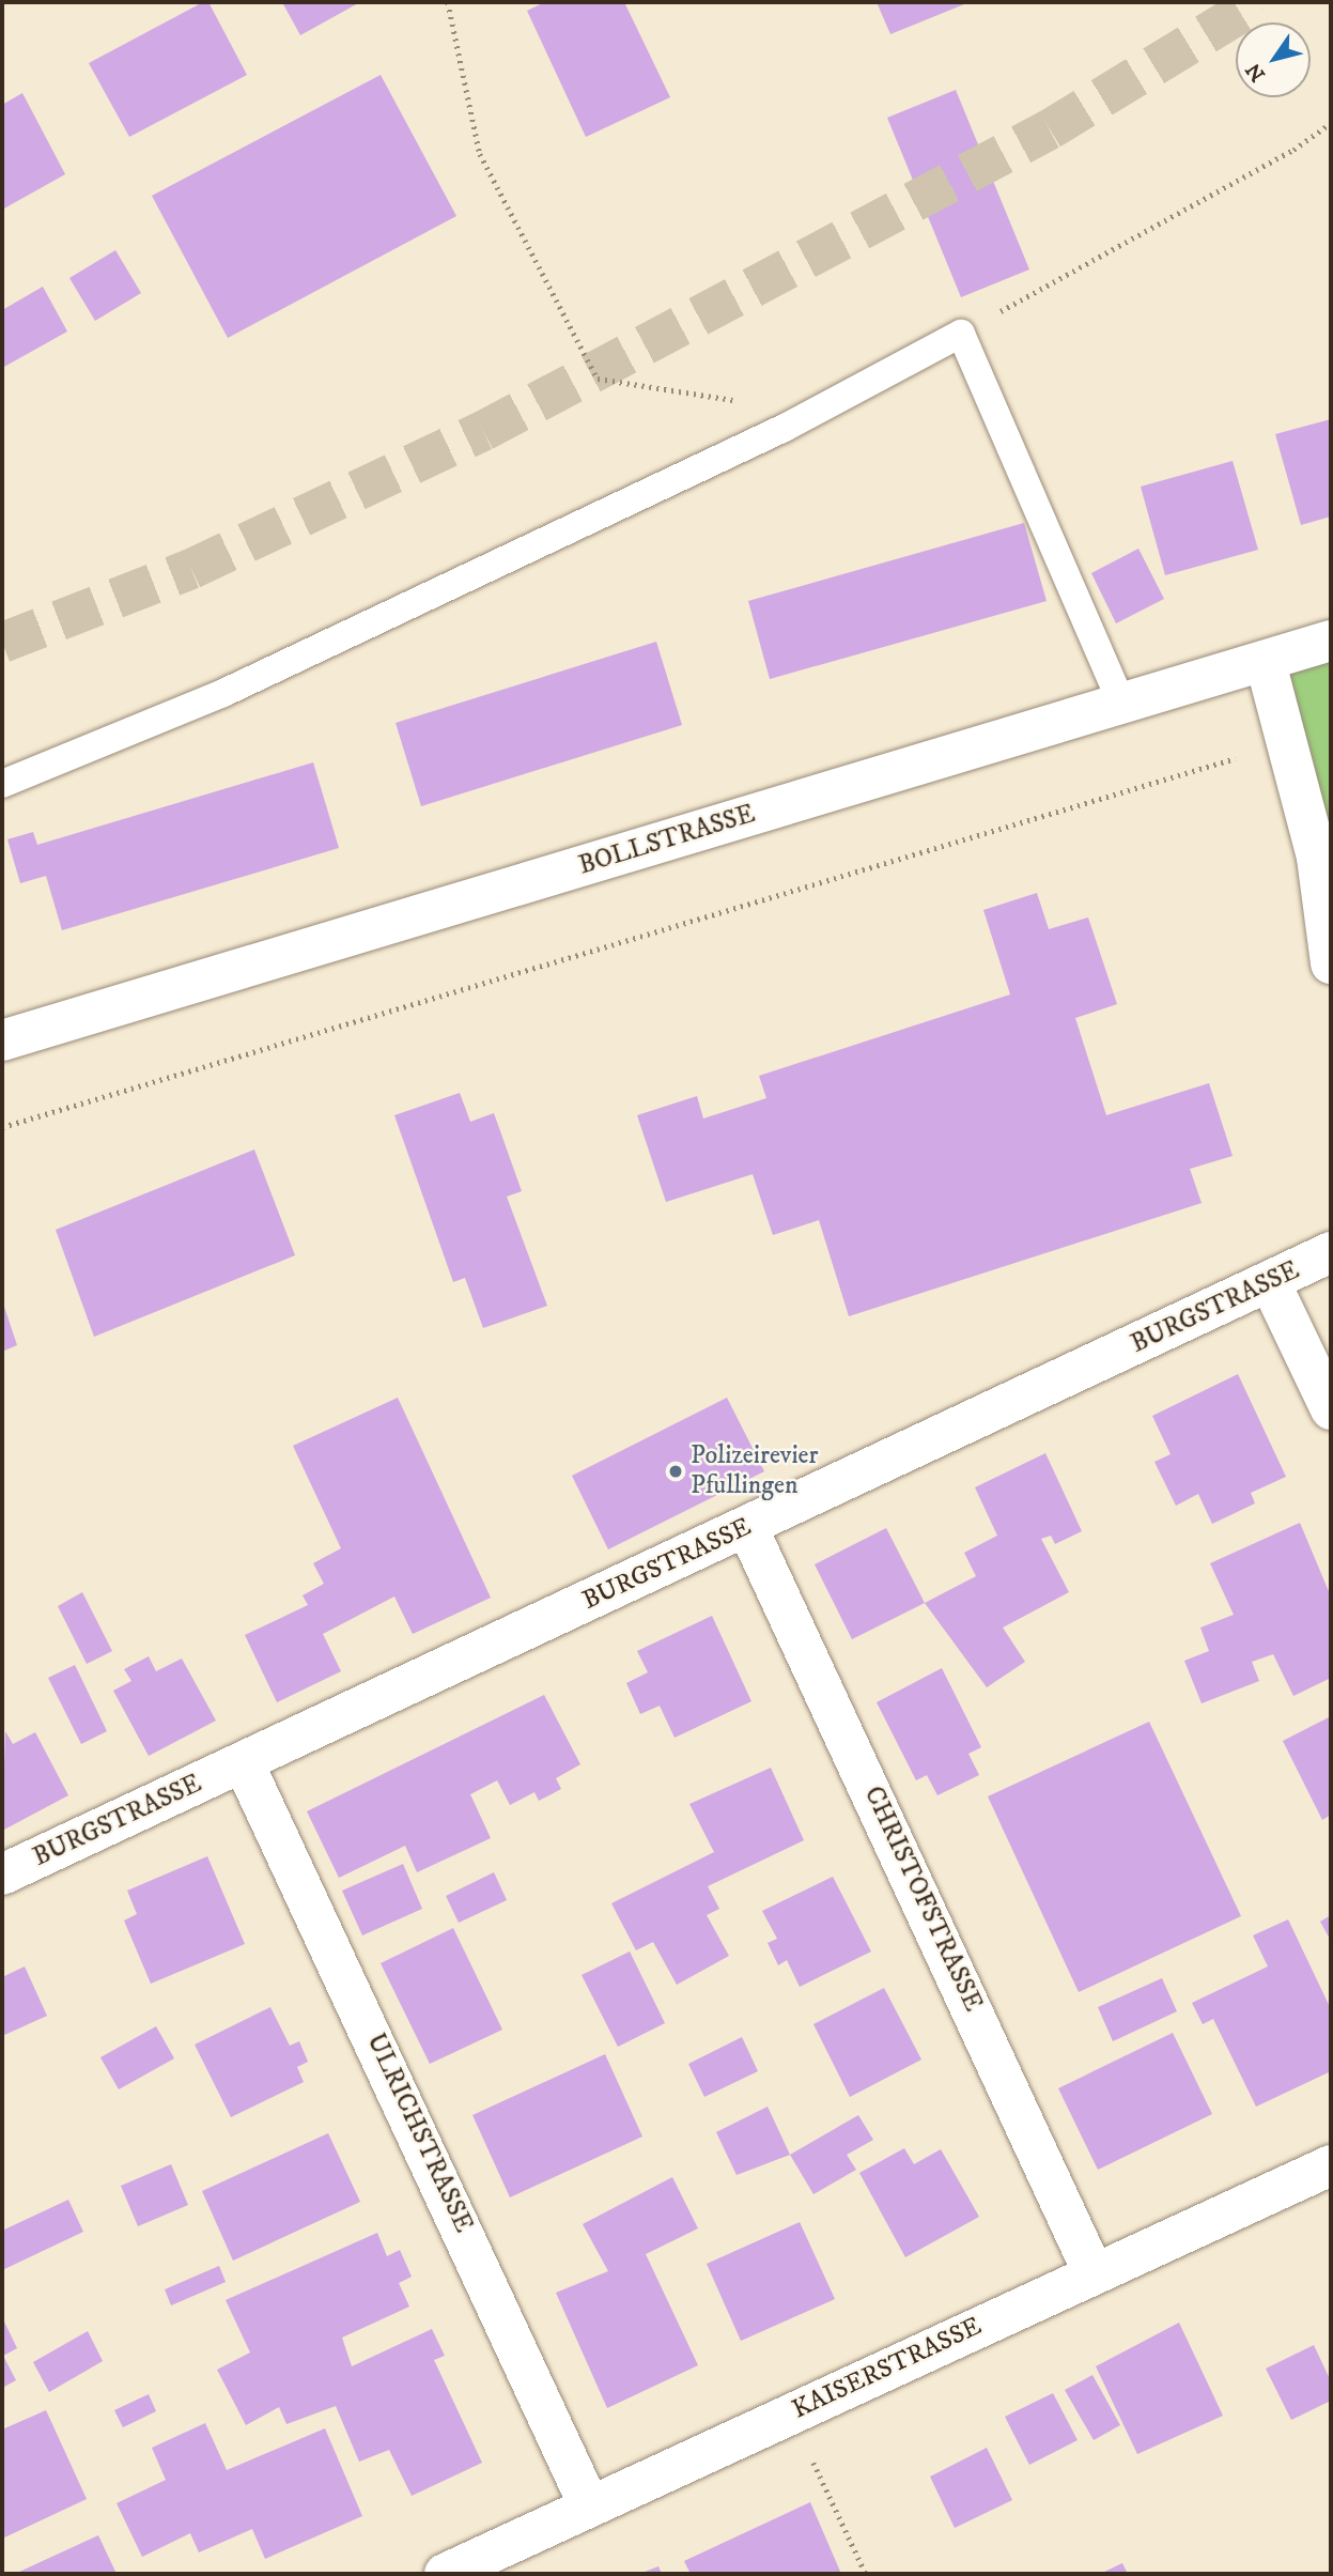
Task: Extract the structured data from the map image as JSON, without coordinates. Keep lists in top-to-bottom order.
{
  "streets": {
    "street": [
      "BOLLSTRASSE",
      "BURGSTRASSE",
      "CHRISTOFSTRASSE",
      "ULRICHSTRASSE",
      "KAISERSTRASSE"
    ]
  },
  "crossings": [
    ["BURGSTRASSE", "CHRISTOFSTRASSE"],
    ["BURGSTRASSE", "ULRICHSTRASSE"],
    ["CHRISTOFSTRASSE", "KAISERSTRASSE"],
    ["ULRICHSTRASSE", "KAISERSTRASSE"]
  ],
  "places": ["Polizeirevier Pfullingen"],
  "north": "bottom left"
}
